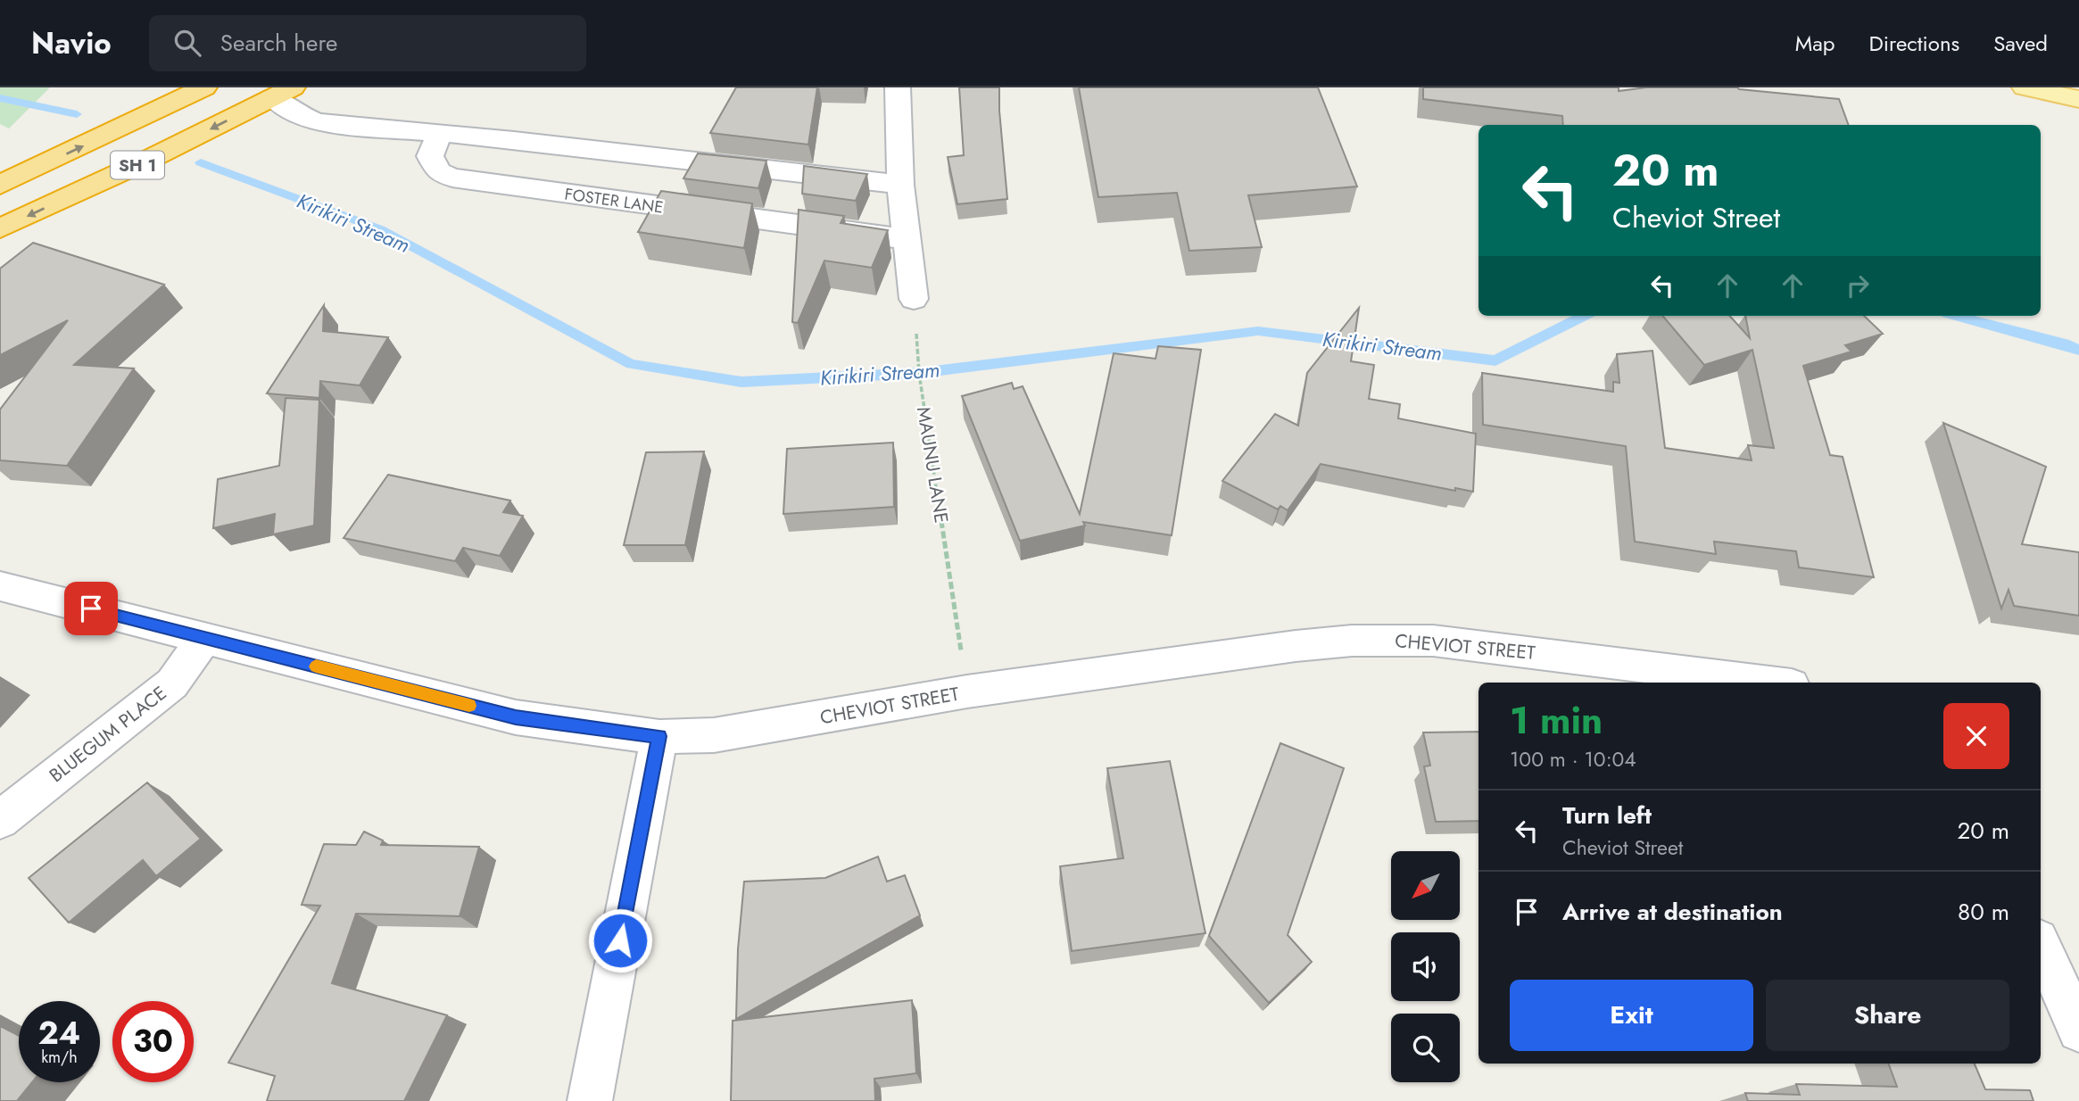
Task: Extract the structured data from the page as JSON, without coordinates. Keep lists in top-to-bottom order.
{
  "streets": {
    "highway": ["SH 1"],
    "street": ["FOSTER LANE", "CHEVIOT STREET", "BLUEGUM PLACE"],
    "path": ["MAUNU LANE"]
  },
  "crossings": [
    ["MAUNU LANE", "CHEVIOT STREET"],
    ["CHEVIOT STREET", "BLUEGUM PLACE"]
  ],
  "water": ["Kirikiri Stream"],
  "north": "bottom left",
  "page": {
    "header": "Navio",
    "search": "Search here",
    "nav": ["Map", "Directions", "Saved"],
    "turn": ["20 m", "Cheviot Street"],
    "heading": ["1 min", "100 m · 10:04"],
    "list": [
      {
        "name": "Turn left",
        "note": "Cheviot Street",
        "value": "20 m"
      },
      {
        "name": "Arrive at destination",
        "value": "80 m"
      }
    ],
    "buttons": ["Exit", "Share"],
    "speed": "24 km/h",
    "limit": "30"
  }
}
